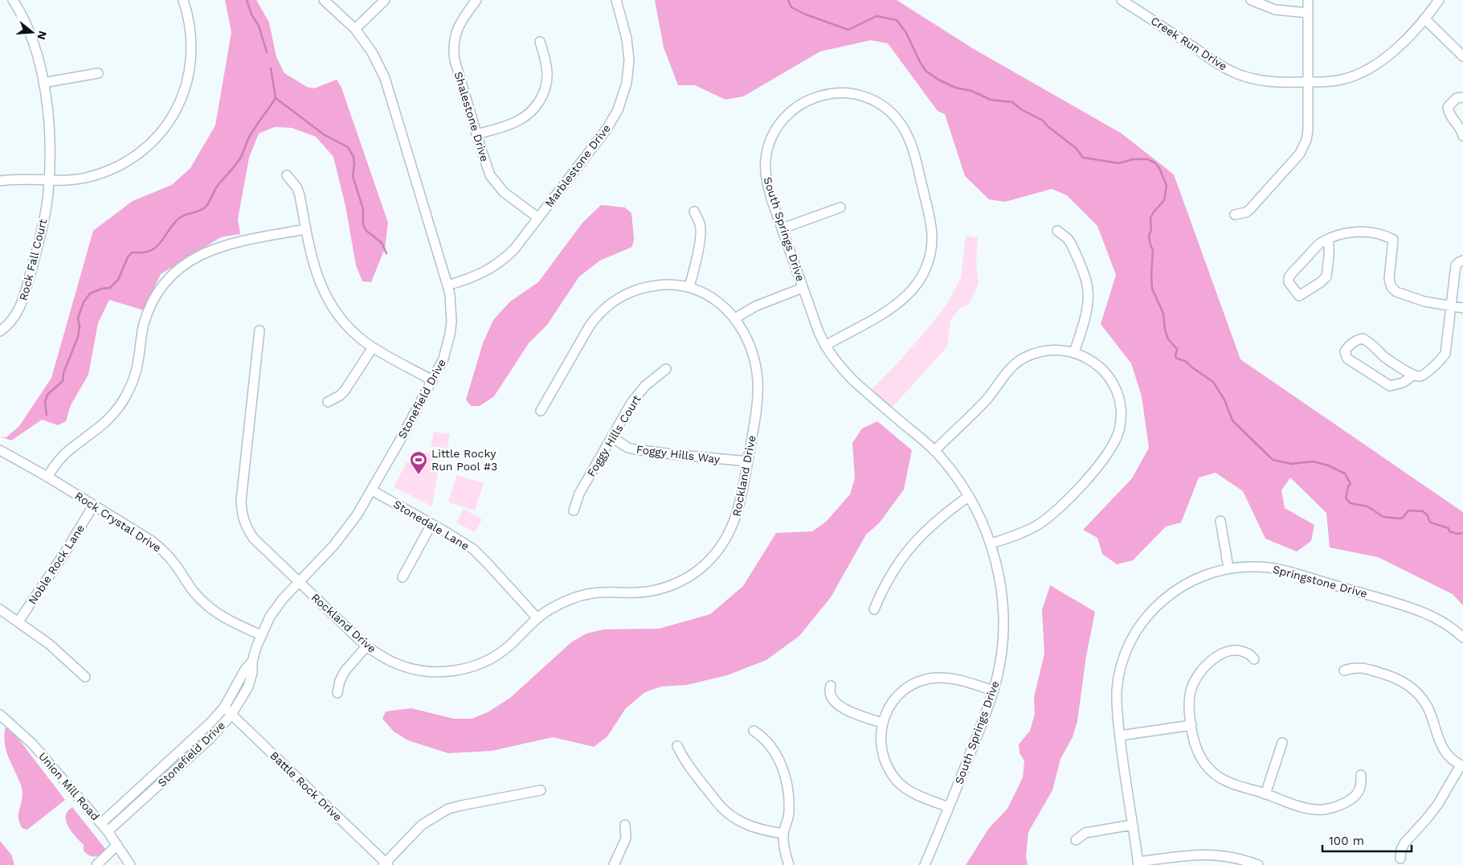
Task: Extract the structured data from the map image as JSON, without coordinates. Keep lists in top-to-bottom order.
{
  "streets": {
    "street": [
      "Creek Run Drive",
      "Shalestone Drive",
      "Marblestone Drive",
      "South Springs Drive",
      "Rock Fall Court",
      "Stonefield Drive",
      "Foggy Hills Court",
      "Foggy Hills Way",
      "Rockland Drive",
      "Rock Crystal Drive",
      "Stonedale Lane",
      "Noble Rock Lane",
      "Springstone Drive",
      "Union Mill Road",
      "Battle Rock Drive"
    ]
  },
  "crossings": [
    ["Shalestone Drive", "Marblestone Drive"],
    ["Marblestone Drive", "Stonefield Drive"],
    ["Stonefield Drive", "Rockland Drive"],
    ["Stonefield Drive", "Rock Crystal Drive"],
    ["Stonefield Drive", "Stonedale Lane"],
    ["Stonefield Drive", "Union Mill Road"],
    ["Stonefield Drive", "Battle Rock Drive"],
    ["Foggy Hills Court", "Foggy Hills Way"],
    ["Foggy Hills Way", "Rockland Drive"],
    ["Rockland Drive", "Stonedale Lane"],
    ["Rock Crystal Drive", "Noble Rock Lane"]
  ],
  "places": {
    "sports": ["Little Rocky Run Pool #3"]
  },
  "scale_bar": "100 m",
  "north": "right"
}
